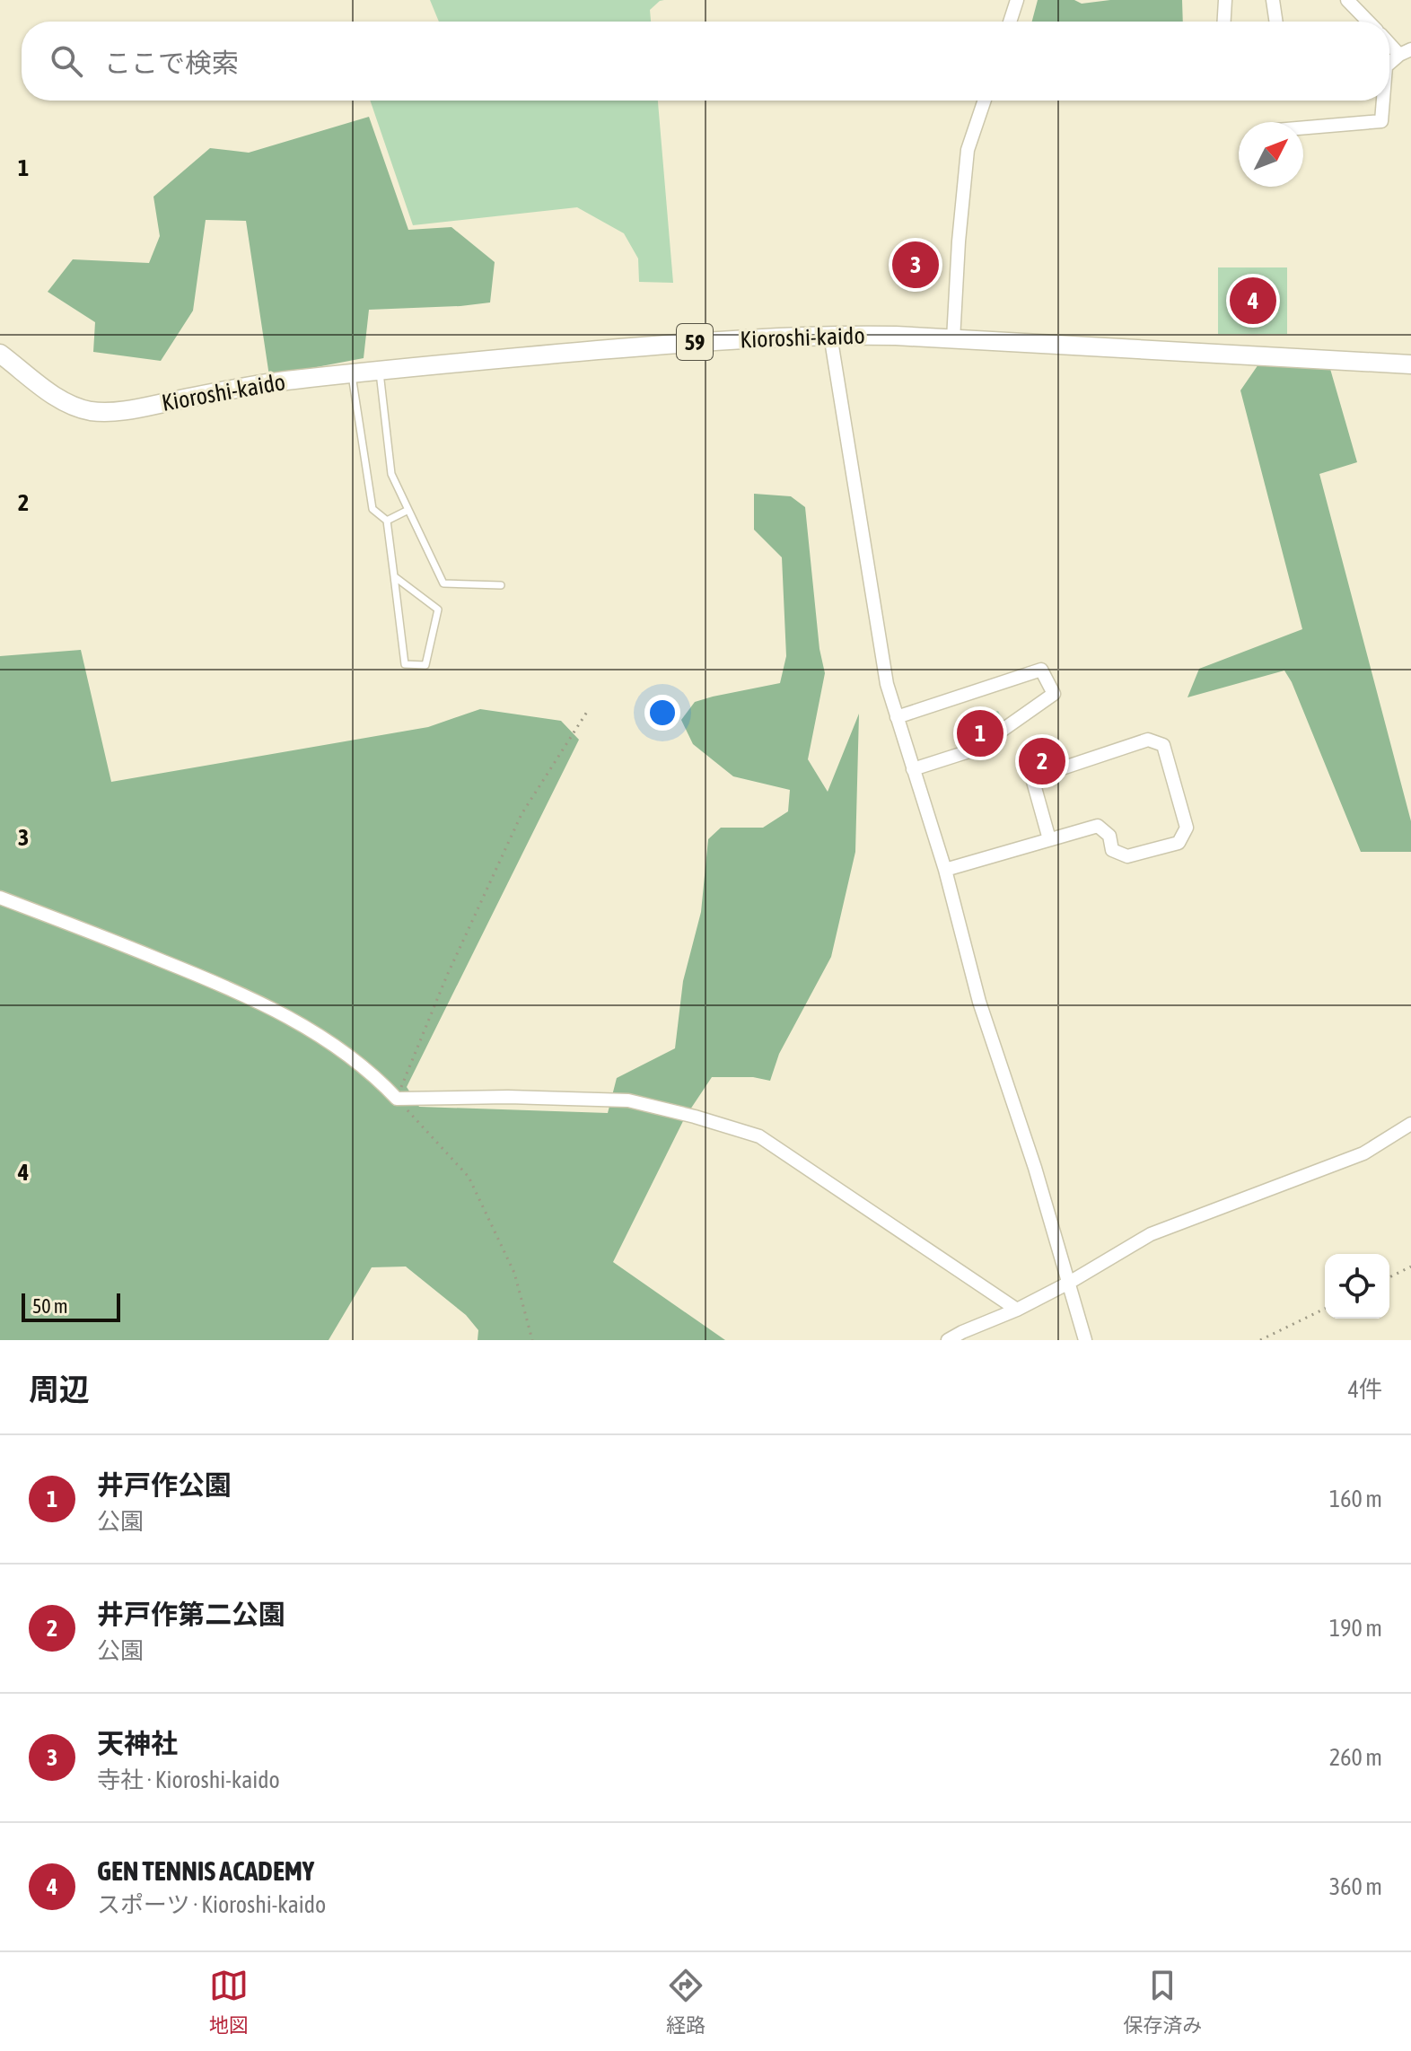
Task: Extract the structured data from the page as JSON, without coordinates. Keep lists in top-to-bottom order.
{
  "streets": {
    "main road": ["Kioroshi-kaido", "59"]
  },
  "scale_bar": "50 m",
  "north": "top right",
  "page": {
    "search": "ここで検索",
    "pins": [
      "3",
      "4",
      "1",
      "2"
    ],
    "scale": "50 m",
    "heading": ["周辺", "4件"],
    "list": [
      {
        "mark": "1",
        "name": "井戸作公園",
        "note": "公園",
        "value": "160 m"
      },
      {
        "mark": "2",
        "name": "井戸作第二公園",
        "note": "公園",
        "value": "190 m"
      },
      {
        "mark": "3",
        "name": "天神社",
        "note": "寺社 · Kioroshi-kaido",
        "value": "260 m"
      },
      {
        "mark": "4",
        "name": "GEN TENNIS ACADEMY",
        "note": "スポーツ · Kioroshi-kaido",
        "value": "360 m"
      }
    ],
    "nav": ["地図", "経路", "保存済み"]
  },
  "grid": {
    "rows": [
      "1",
      "2",
      "3",
      "4"
    ]
  }
}
